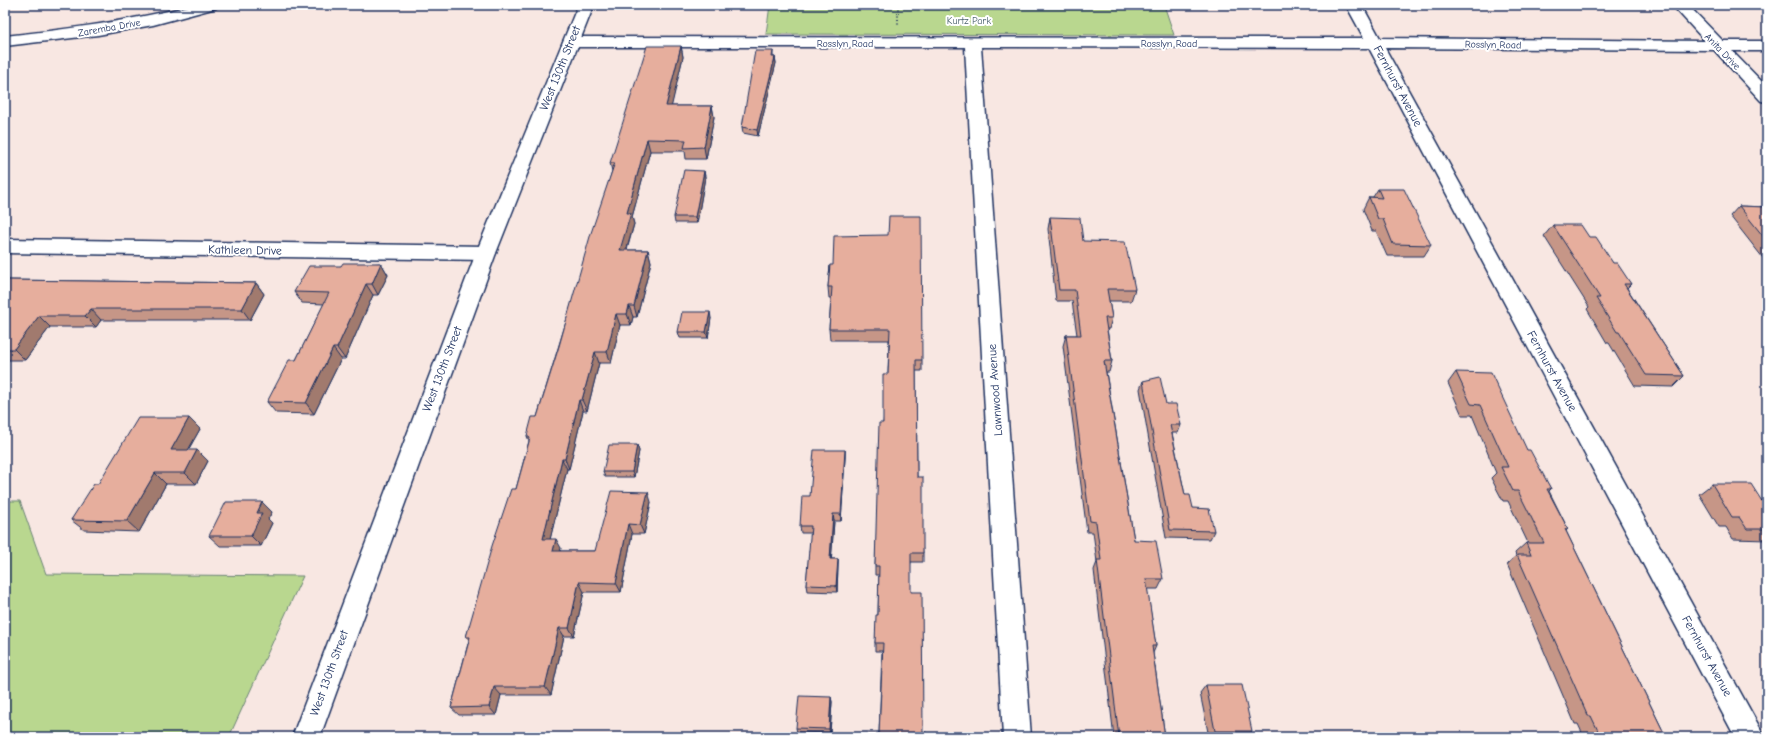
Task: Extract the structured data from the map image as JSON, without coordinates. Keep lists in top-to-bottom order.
{
  "streets": {
    "street": [
      "Zaremba Drive",
      "Rosslyn Road",
      "Anita Drive",
      "West 130th Street",
      "Fernhurst Avenue",
      "Kathleen Drive",
      "Lawnwood Avenue"
    ]
  },
  "crossings": [
    ["Rosslyn Road", "Anita Drive"],
    ["Rosslyn Road", "West 130th Street"],
    ["Rosslyn Road", "Fernhurst Avenue"],
    ["Rosslyn Road", "Lawnwood Avenue"],
    ["West 130th Street", "Kathleen Drive"]
  ],
  "parks": ["Kurtz Park"]
}
